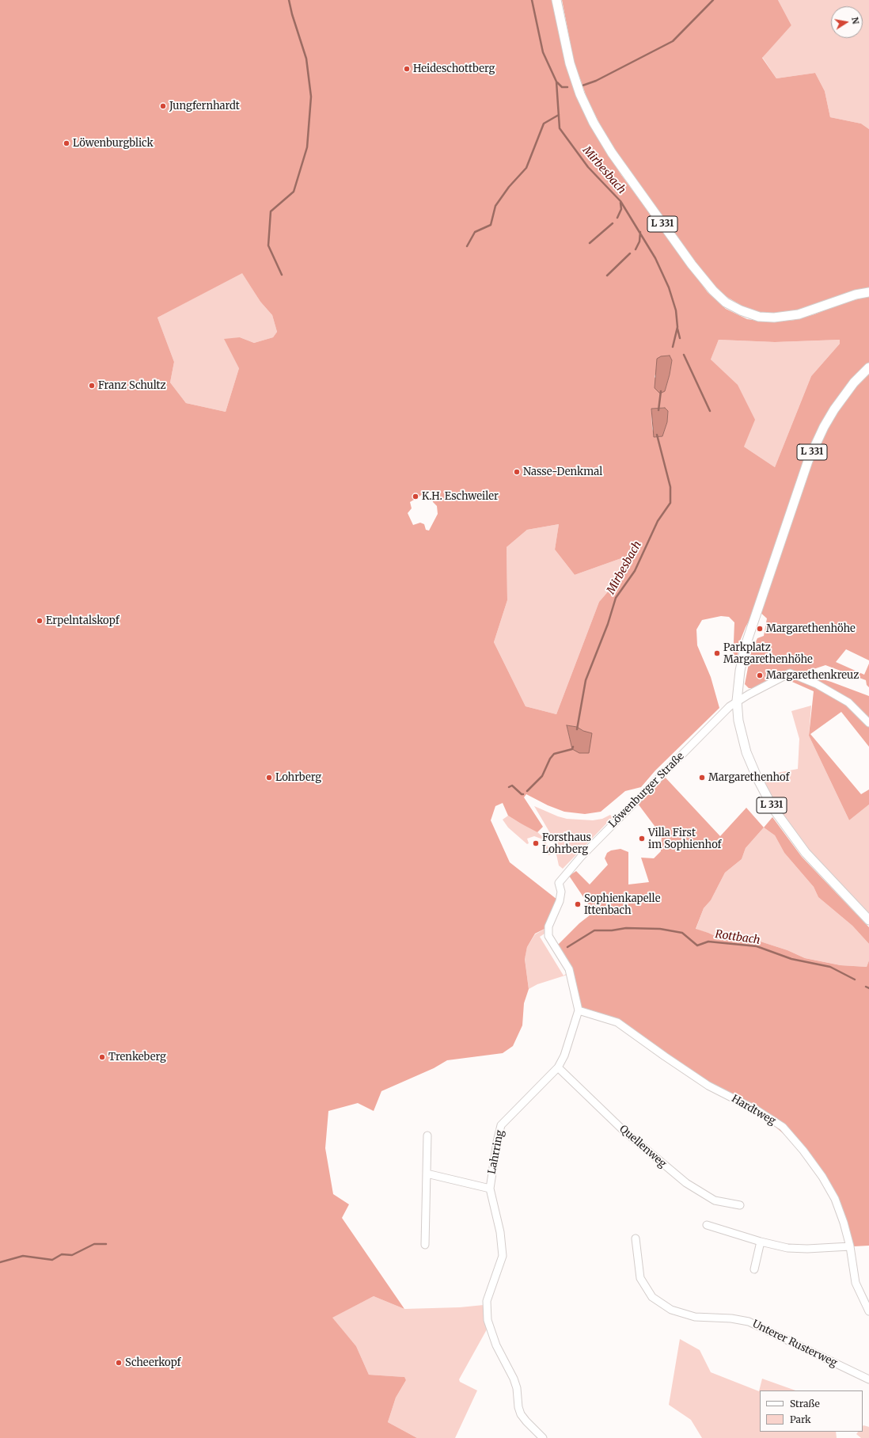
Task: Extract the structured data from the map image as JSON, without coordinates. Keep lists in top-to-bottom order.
{
  "streets": {
    "main road": ["L 331"],
    "street": [
      "Löwenburger Straße",
      "Hardtweg",
      "Quellenweg",
      "Lahrring",
      "Unterer Rusterweg"
    ]
  },
  "crossings": [
    ["L 331", "Löwenburger Straße"],
    ["Löwenburger Straße", "Lahrring"],
    ["Hardtweg", "Lahrring"],
    ["Quellenweg", "Lahrring"]
  ],
  "water": ["Mirbesbach", "Rottbach"],
  "places": [
    "Heideschottberg",
    "Jungfernhardt",
    "Löwenburgblick",
    "Franz Schultz",
    "Nasse-Denkmal",
    "K.H. Eschweiler",
    "Erpelntalskopf",
    "Margarethenhöhe",
    "Parkplatz Margarethenhöhe",
    "Margarethenkreuz",
    "Lohrberg",
    "Margarethenhof",
    "Villa First im Sophienhof",
    "Forsthaus Lohrberg",
    "Sophienkapelle Ittenbach",
    "Trenkeberg",
    "Scheerkopf"
  ],
  "legend": ["Straße", "Park"],
  "north": "right"
}
